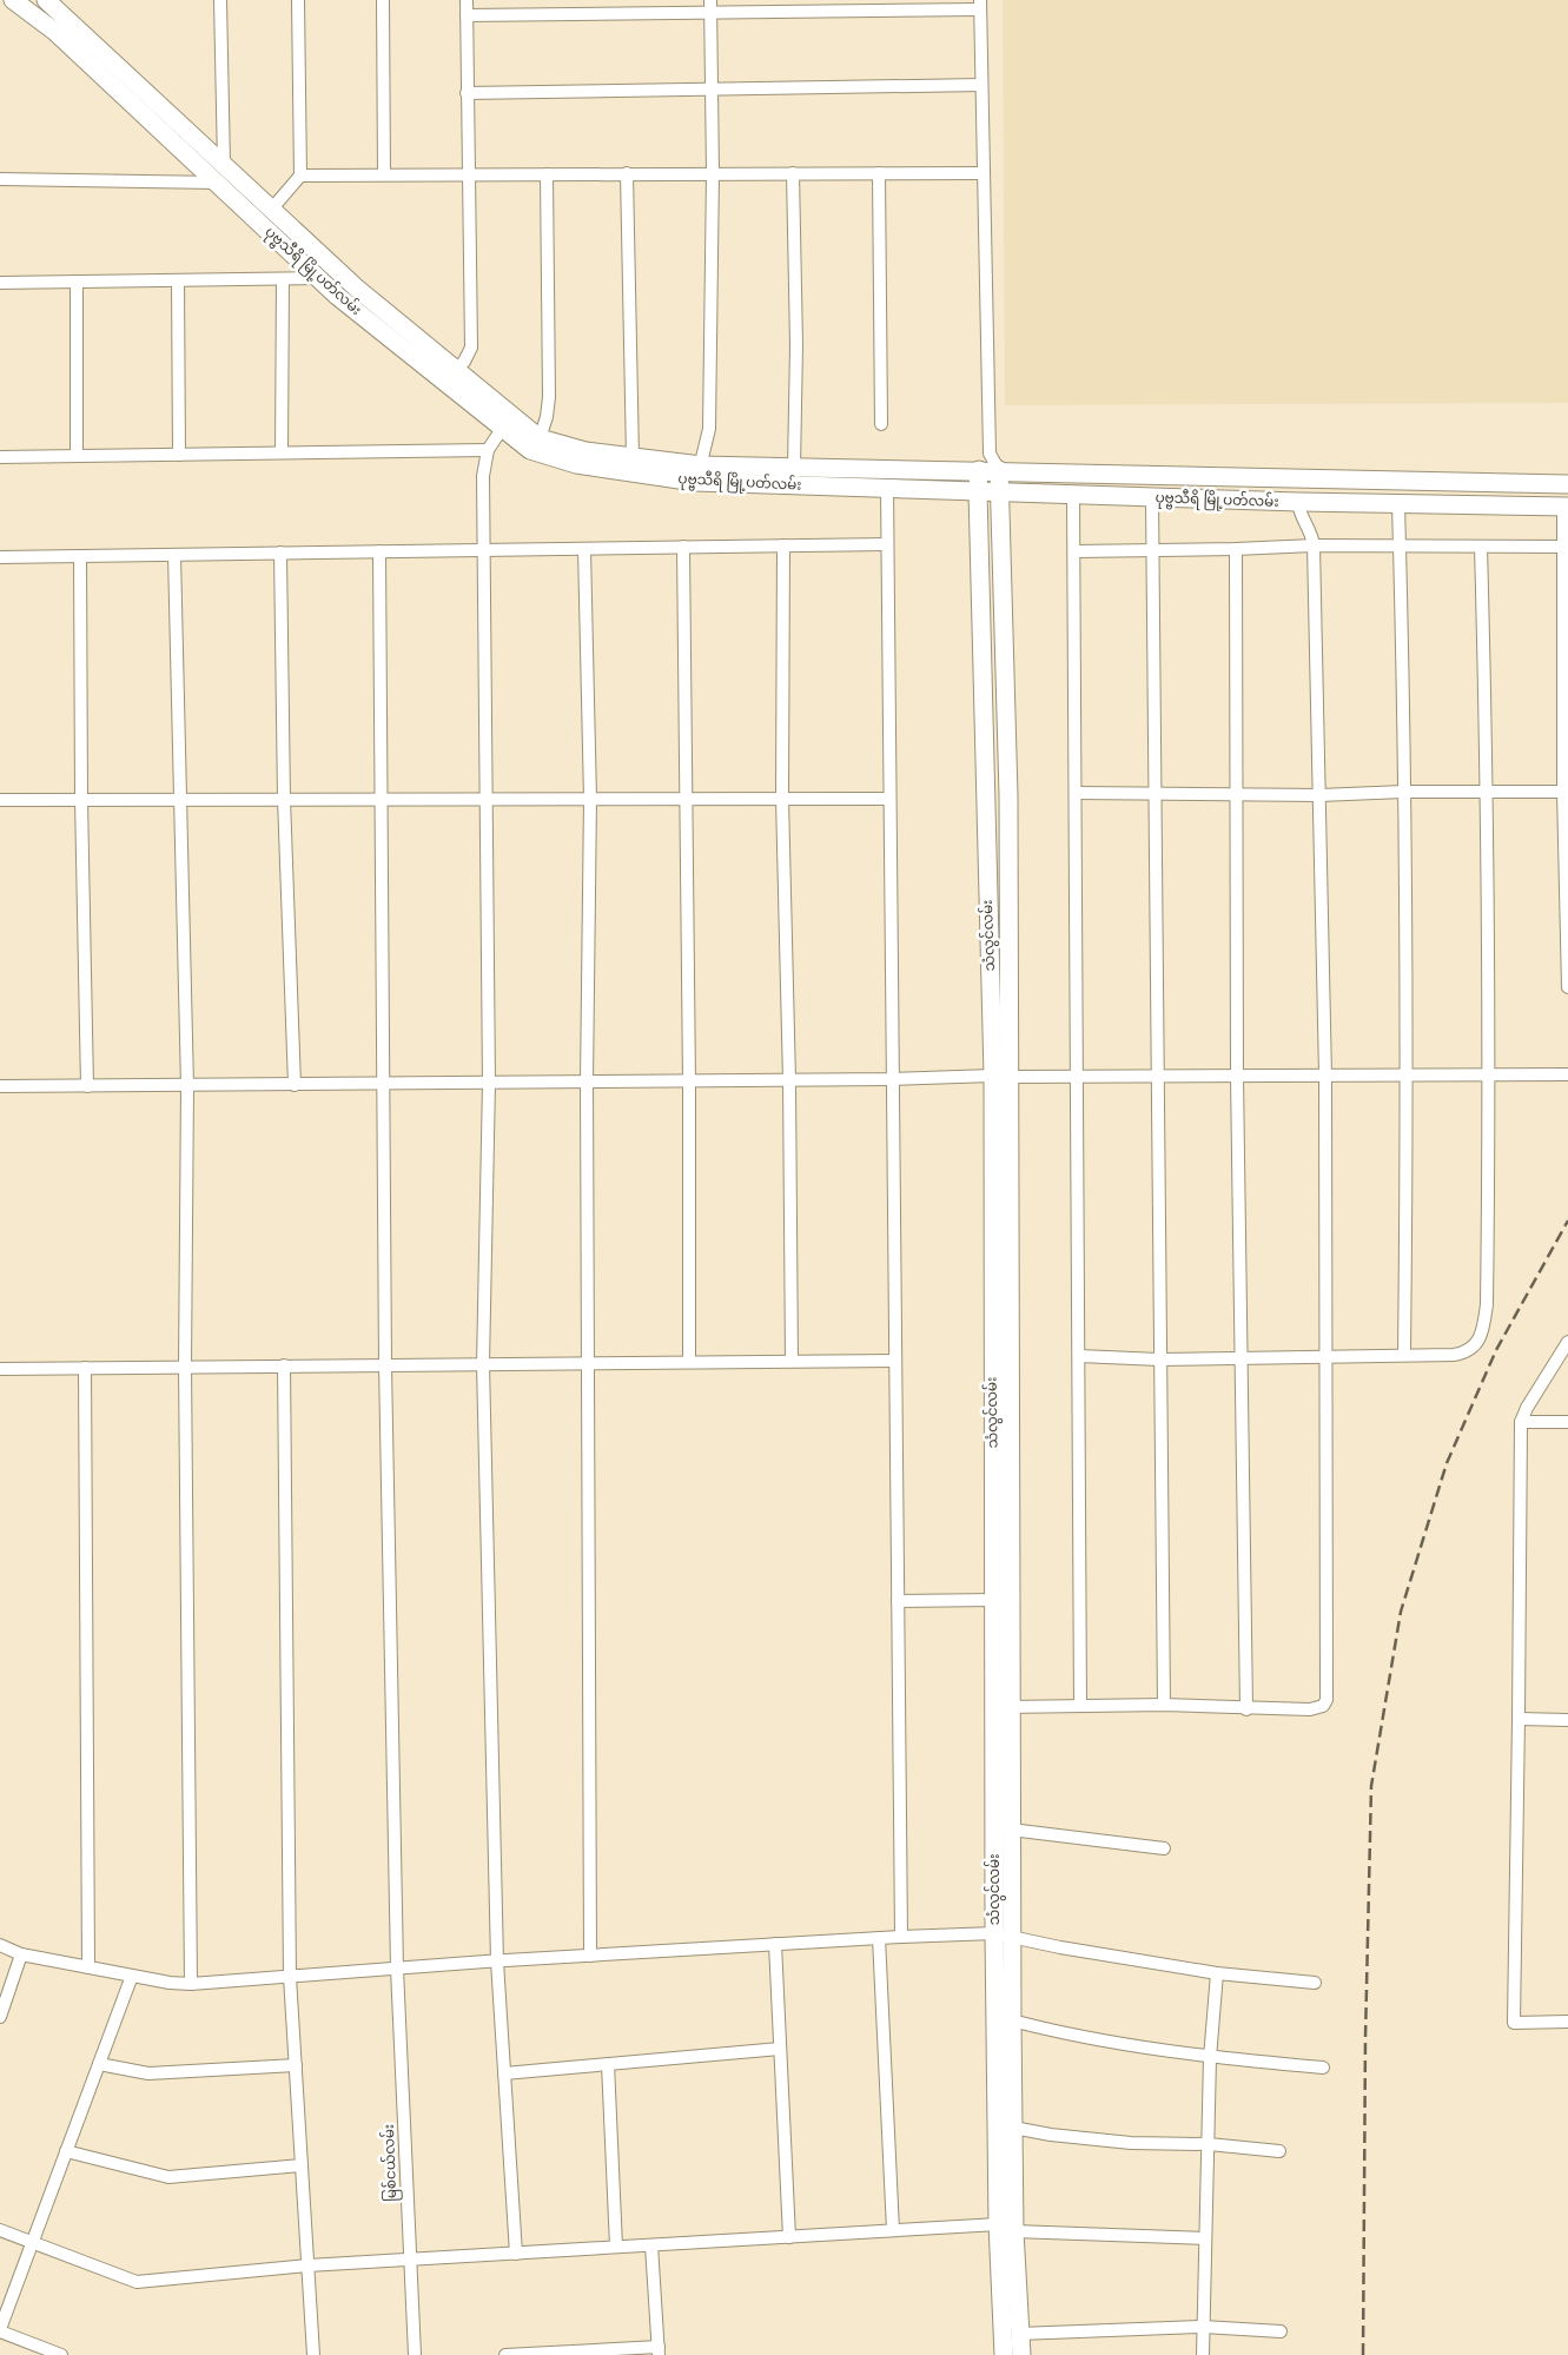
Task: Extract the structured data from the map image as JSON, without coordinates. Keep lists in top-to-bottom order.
{
  "streets": {
    "main road": ["ပုဗ္ဗသီရိ မြို့ပတ်လမ်း", "သံလွင်လမ်း"],
    "street": ["မြစ်ငယ်လမ်း"]
  },
  "crossings": [
    ["ပုဗ္ဗသီရိ မြို့ပတ်လမ်း", "သံလွင်လမ်း"]
  ]
}
